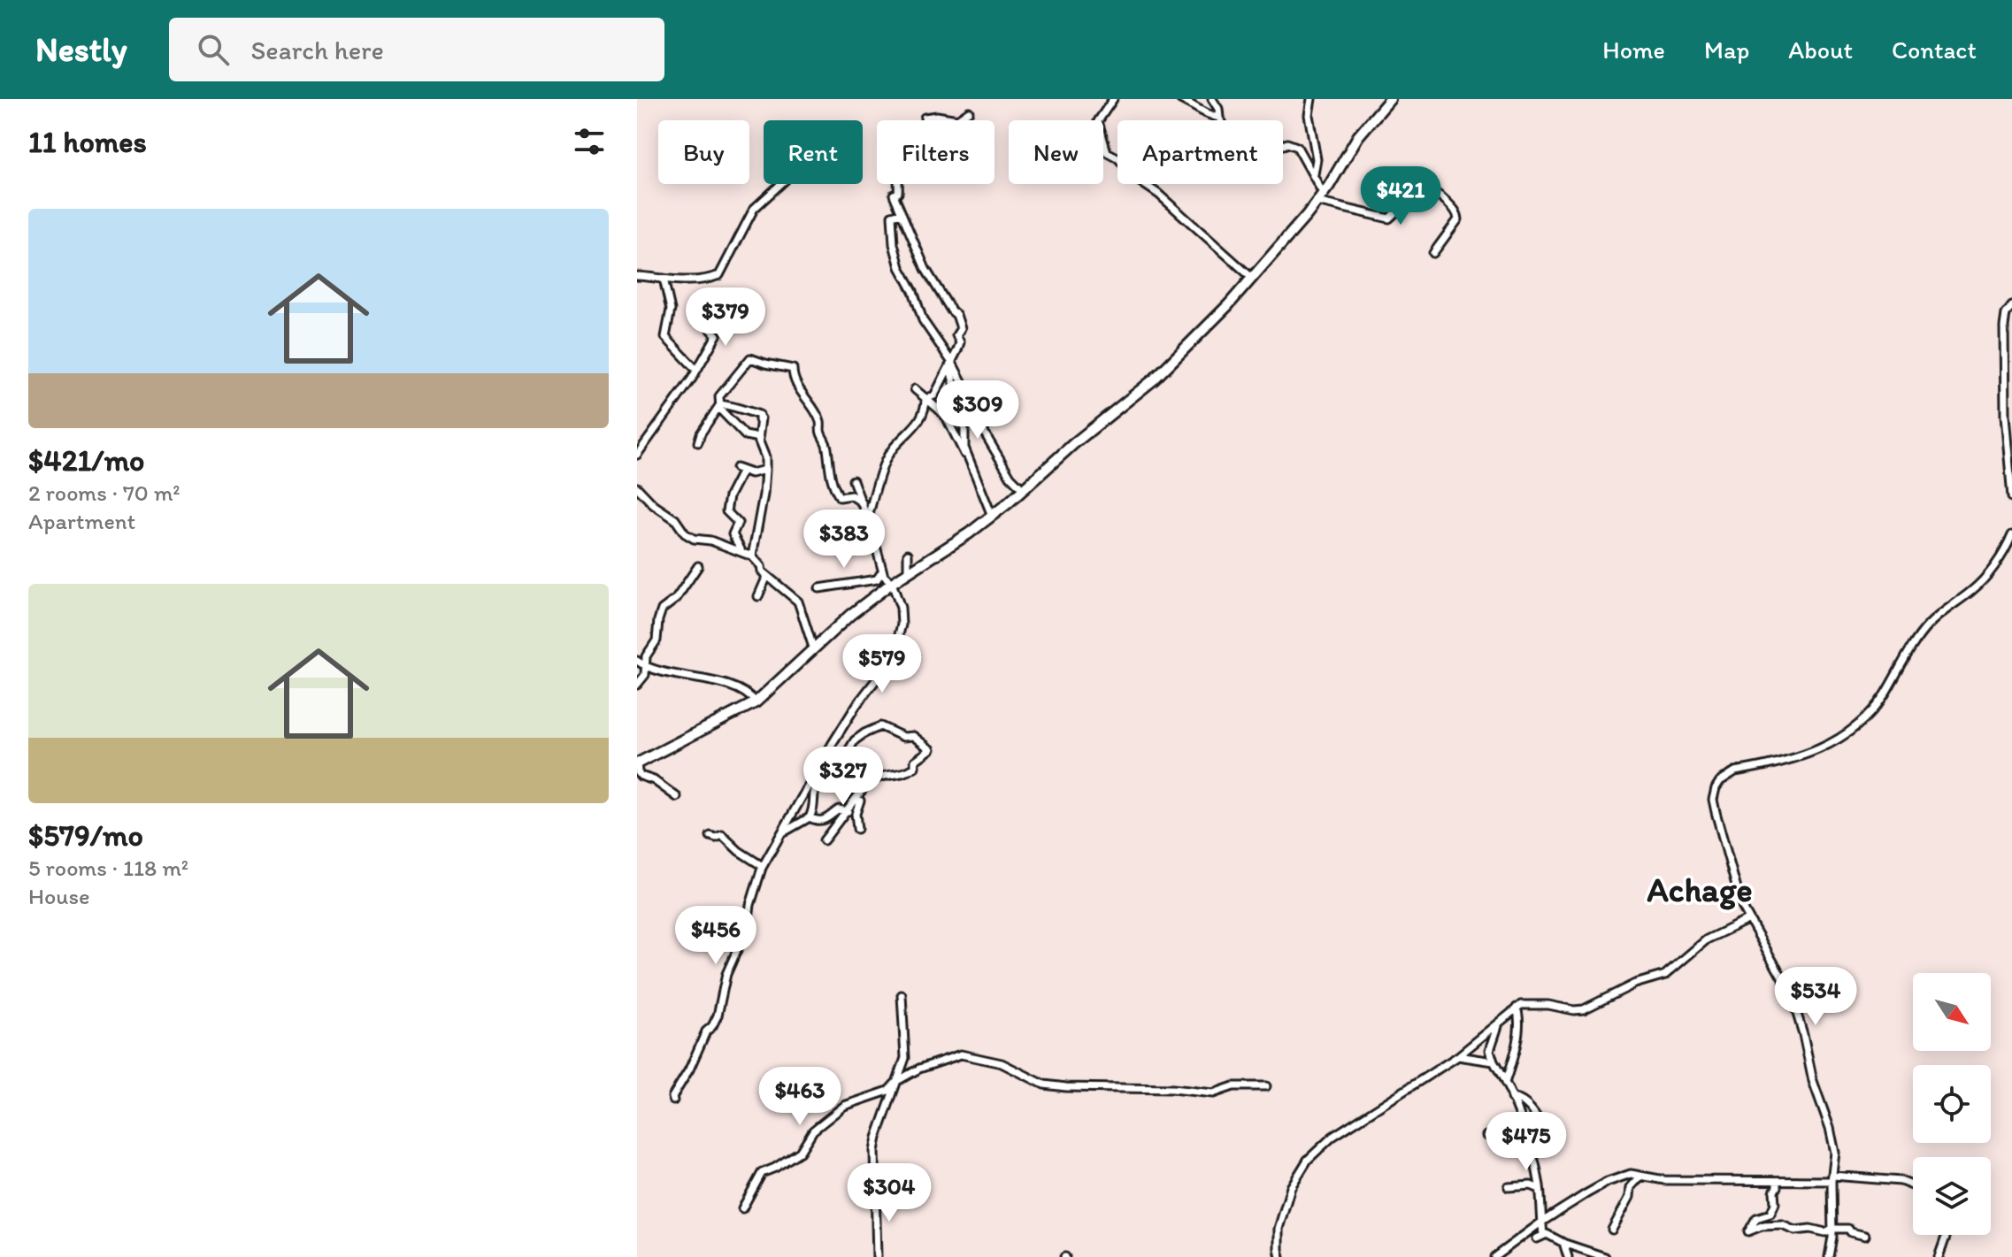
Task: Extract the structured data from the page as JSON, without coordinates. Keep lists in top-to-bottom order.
{
  "districts": ["Achage"],
  "north": "bottom right",
  "page": {
    "header": "Nestly",
    "search": "Search here",
    "nav": [
      "Home",
      "Map",
      "About",
      "Contact"
    ],
    "heading": "11 homes",
    "chip": [
      "Buy",
      "Rent",
      "Filters",
      "New",
      "Apartment"
    ],
    "price": [
      "$421",
      "$379",
      "$309",
      "$383",
      "$579",
      "$327",
      "$456",
      "$534",
      "$463",
      "$475",
      "$304"
    ],
    "list": [
      {
        "name": "$421/mo",
        "note": "2 rooms · 70 m² · Apartment"
      },
      {
        "name": "$579/mo",
        "note": "5 rooms · 118 m² · House"
      }
    ]
  }
}
